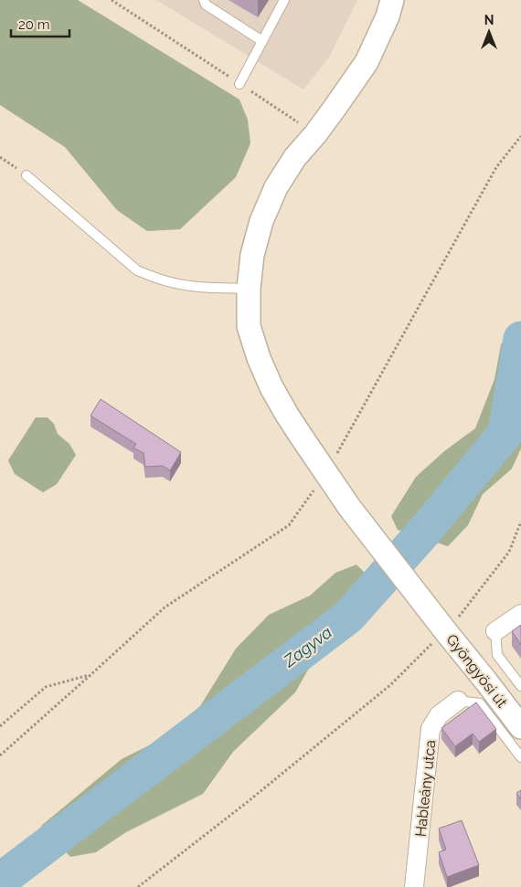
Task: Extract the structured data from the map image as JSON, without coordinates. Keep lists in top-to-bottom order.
{
  "streets": {
    "street": ["Gyöngyösi út", "Hableány utca"]
  },
  "water": ["Zagyva"],
  "scale_bar": "20 m",
  "north": "top"
}
